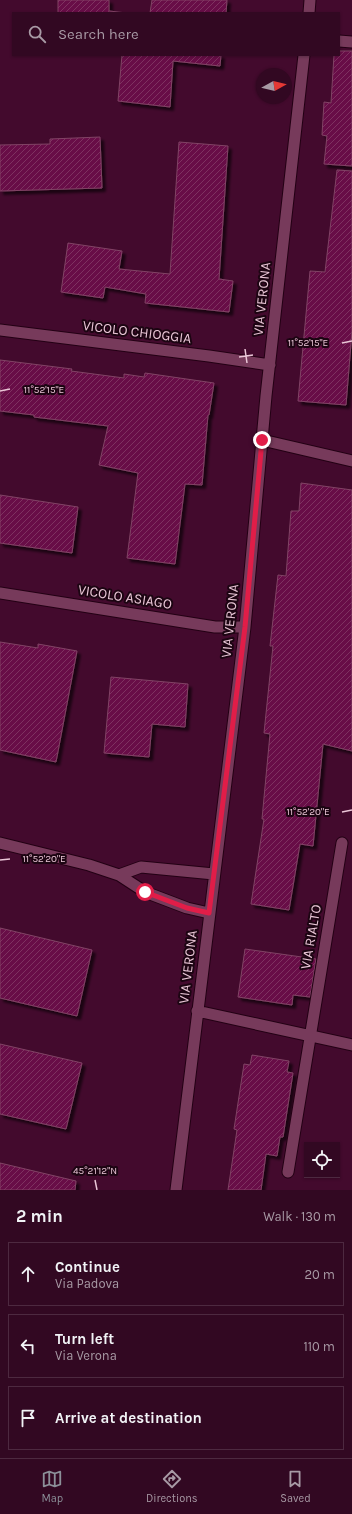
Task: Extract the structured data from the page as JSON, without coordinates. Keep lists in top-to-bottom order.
{
  "streets": {
    "street": [
      "VIA VERONA",
      "VICOLO CHIOGGIA",
      "VICOLO ASIAGO",
      "VIA RIALTO"
    ]
  },
  "crossings": [
    ["VIA VERONA", "VICOLO CHIOGGIA"],
    ["VIA VERONA", "VICOLO ASIAGO"]
  ],
  "north": "right",
  "page": {
    "search": "Search here",
    "heading": ["2 min", "Walk · 130 m"],
    "list": [
      ["Continue", "Via Padova", "20 m"],
      ["Turn left", "Via Verona", "110 m"],
      "Arrive at destination"
    ],
    "nav": ["Map", "Directions", "Saved"]
  },
  "coordinates": ["11°52'15\"E", "11°52'20\"E", "45°21'12\"N"]
}
